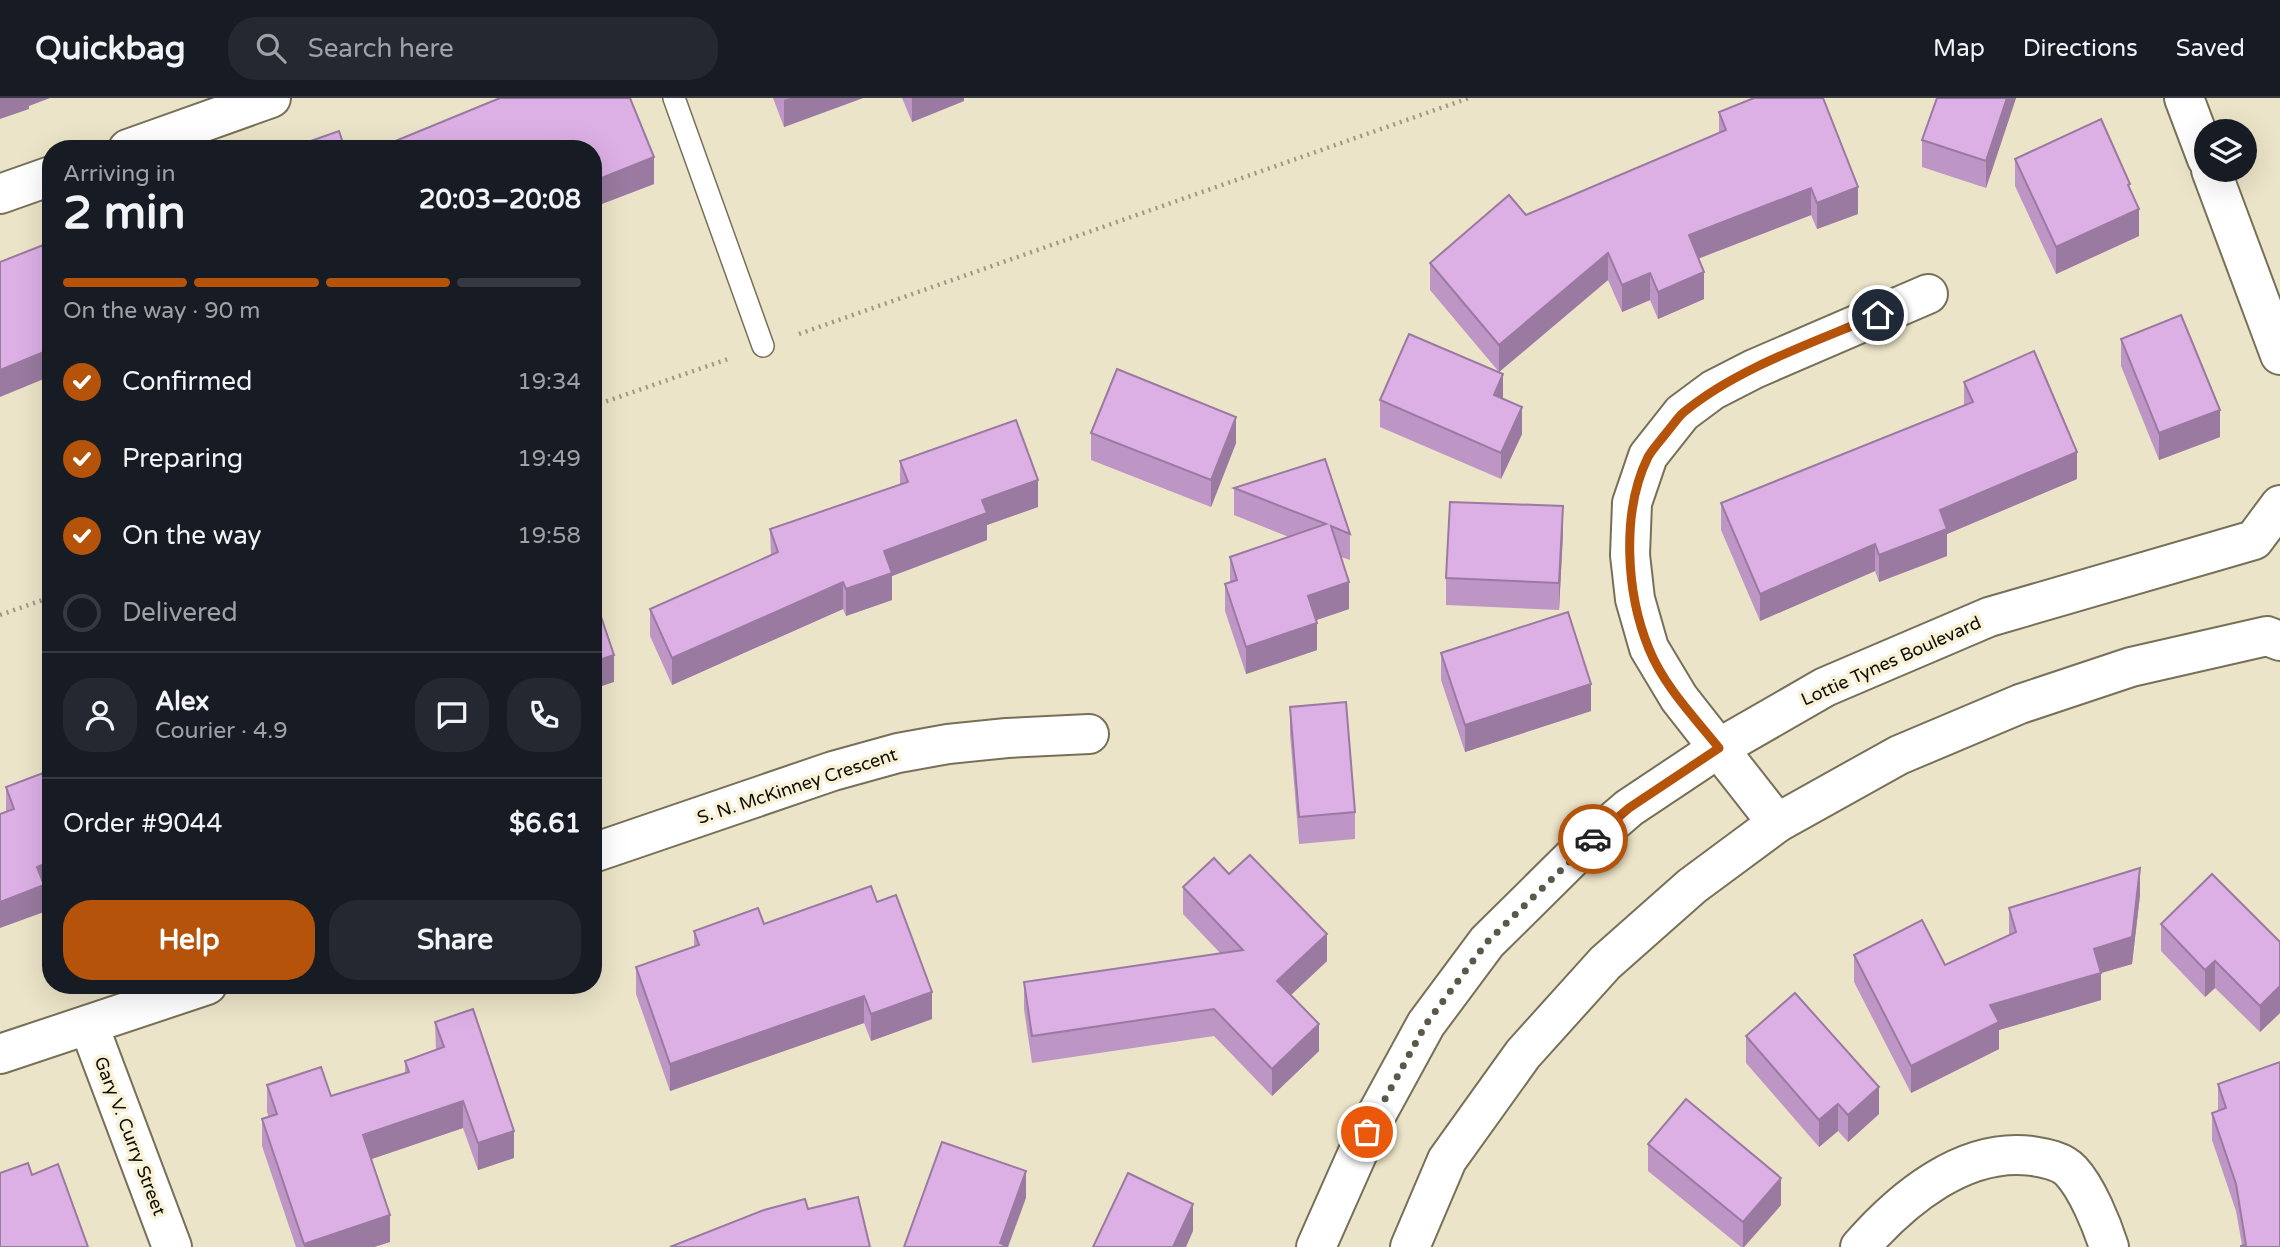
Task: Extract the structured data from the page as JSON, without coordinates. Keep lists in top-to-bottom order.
{
  "streets": {
    "main road": ["Lottie Tynes Boulevard", "S. N. McKinney Crescent", "Gary V. Curry Street"]
  },
  "page": {
    "header": "Quickbag",
    "search": "Search here",
    "nav": ["Map", "Directions", "Saved"],
    "heading": ["2 min", "Arriving in", "20:03–20:08"],
    "panel": [
      "Alex",
      "Courier · 4.9",
      "Order #9044",
      "$6.61"
    ],
    "bar": "On the way · 90 m",
    "list": [
      ["Confirmed", "19:34"],
      ["Preparing", "19:49"],
      ["On the way", "19:58"],
      "Delivered"
    ],
    "buttons": ["Help", "Share"]
  }
}
